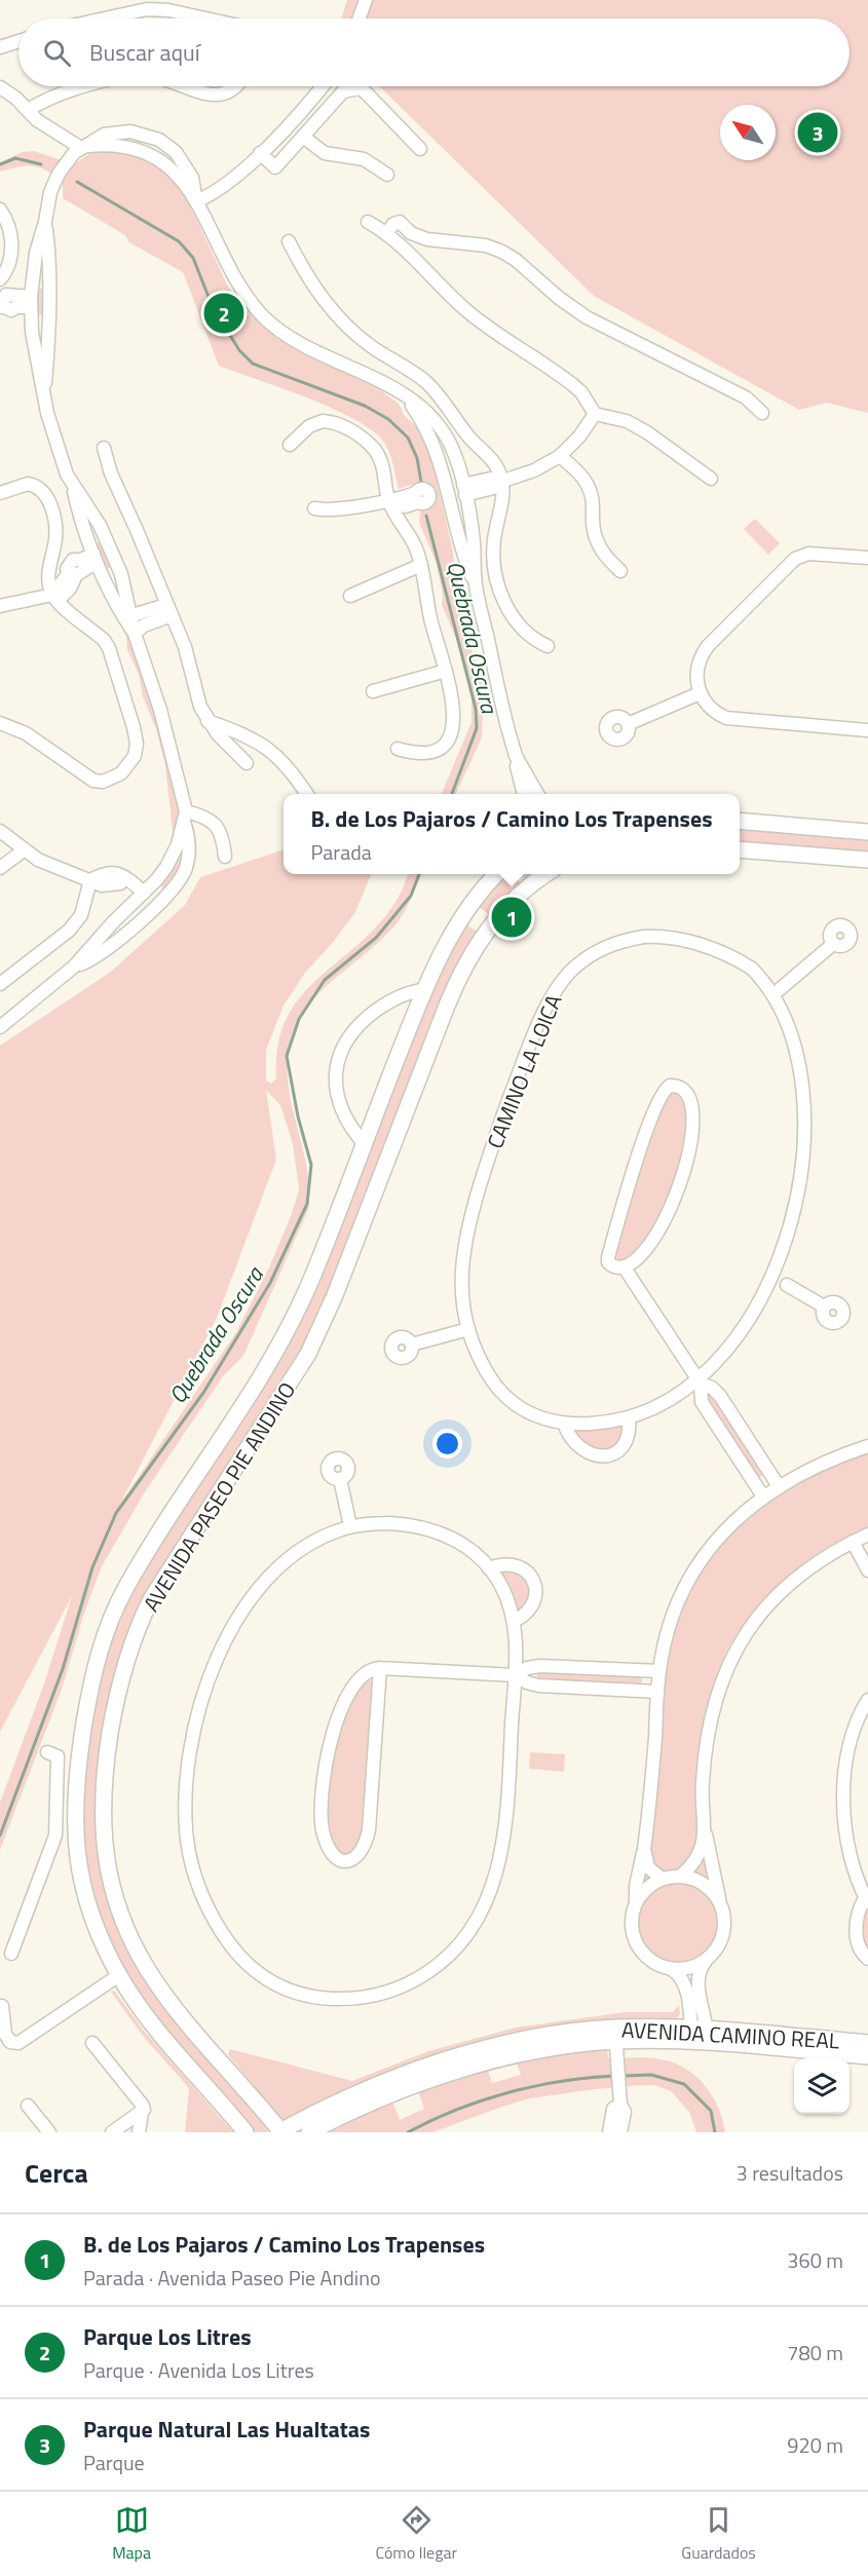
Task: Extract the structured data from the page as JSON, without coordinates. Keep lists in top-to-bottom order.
{
  "streets": {
    "main road": ["AVENIDA PASEO PIE ANDINO", "AVENIDA CAMINO REAL"],
    "street": ["CAMINO LA LOICA"]
  },
  "crossings": [
    ["AVENIDA PASEO PIE ANDINO", "AVENIDA CAMINO REAL"]
  ],
  "water": ["Quebrada Oscura"],
  "north": "top left",
  "page": {
    "search": "Buscar aquí",
    "pins": ["3", "2", "1"],
    "popup": ["B. de Los Pajaros / Camino Los Trapenses", "Parada"],
    "heading": ["Cerca", "3 resultados"],
    "list": [
      {
        "mark": "1",
        "name": "B. de Los Pajaros / Camino Los Trapenses",
        "note": "Parada · Avenida Paseo Pie Andino",
        "value": "360 m"
      },
      {
        "mark": "2",
        "name": "Parque Los Litres",
        "note": "Parque · Avenida Los Litres",
        "value": "780 m"
      },
      {
        "mark": "3",
        "name": "Parque Natural Las Hualtatas",
        "note": "Parque",
        "value": "920 m"
      }
    ],
    "nav": ["Mapa", "Cómo llegar", "Guardados"]
  }
}
